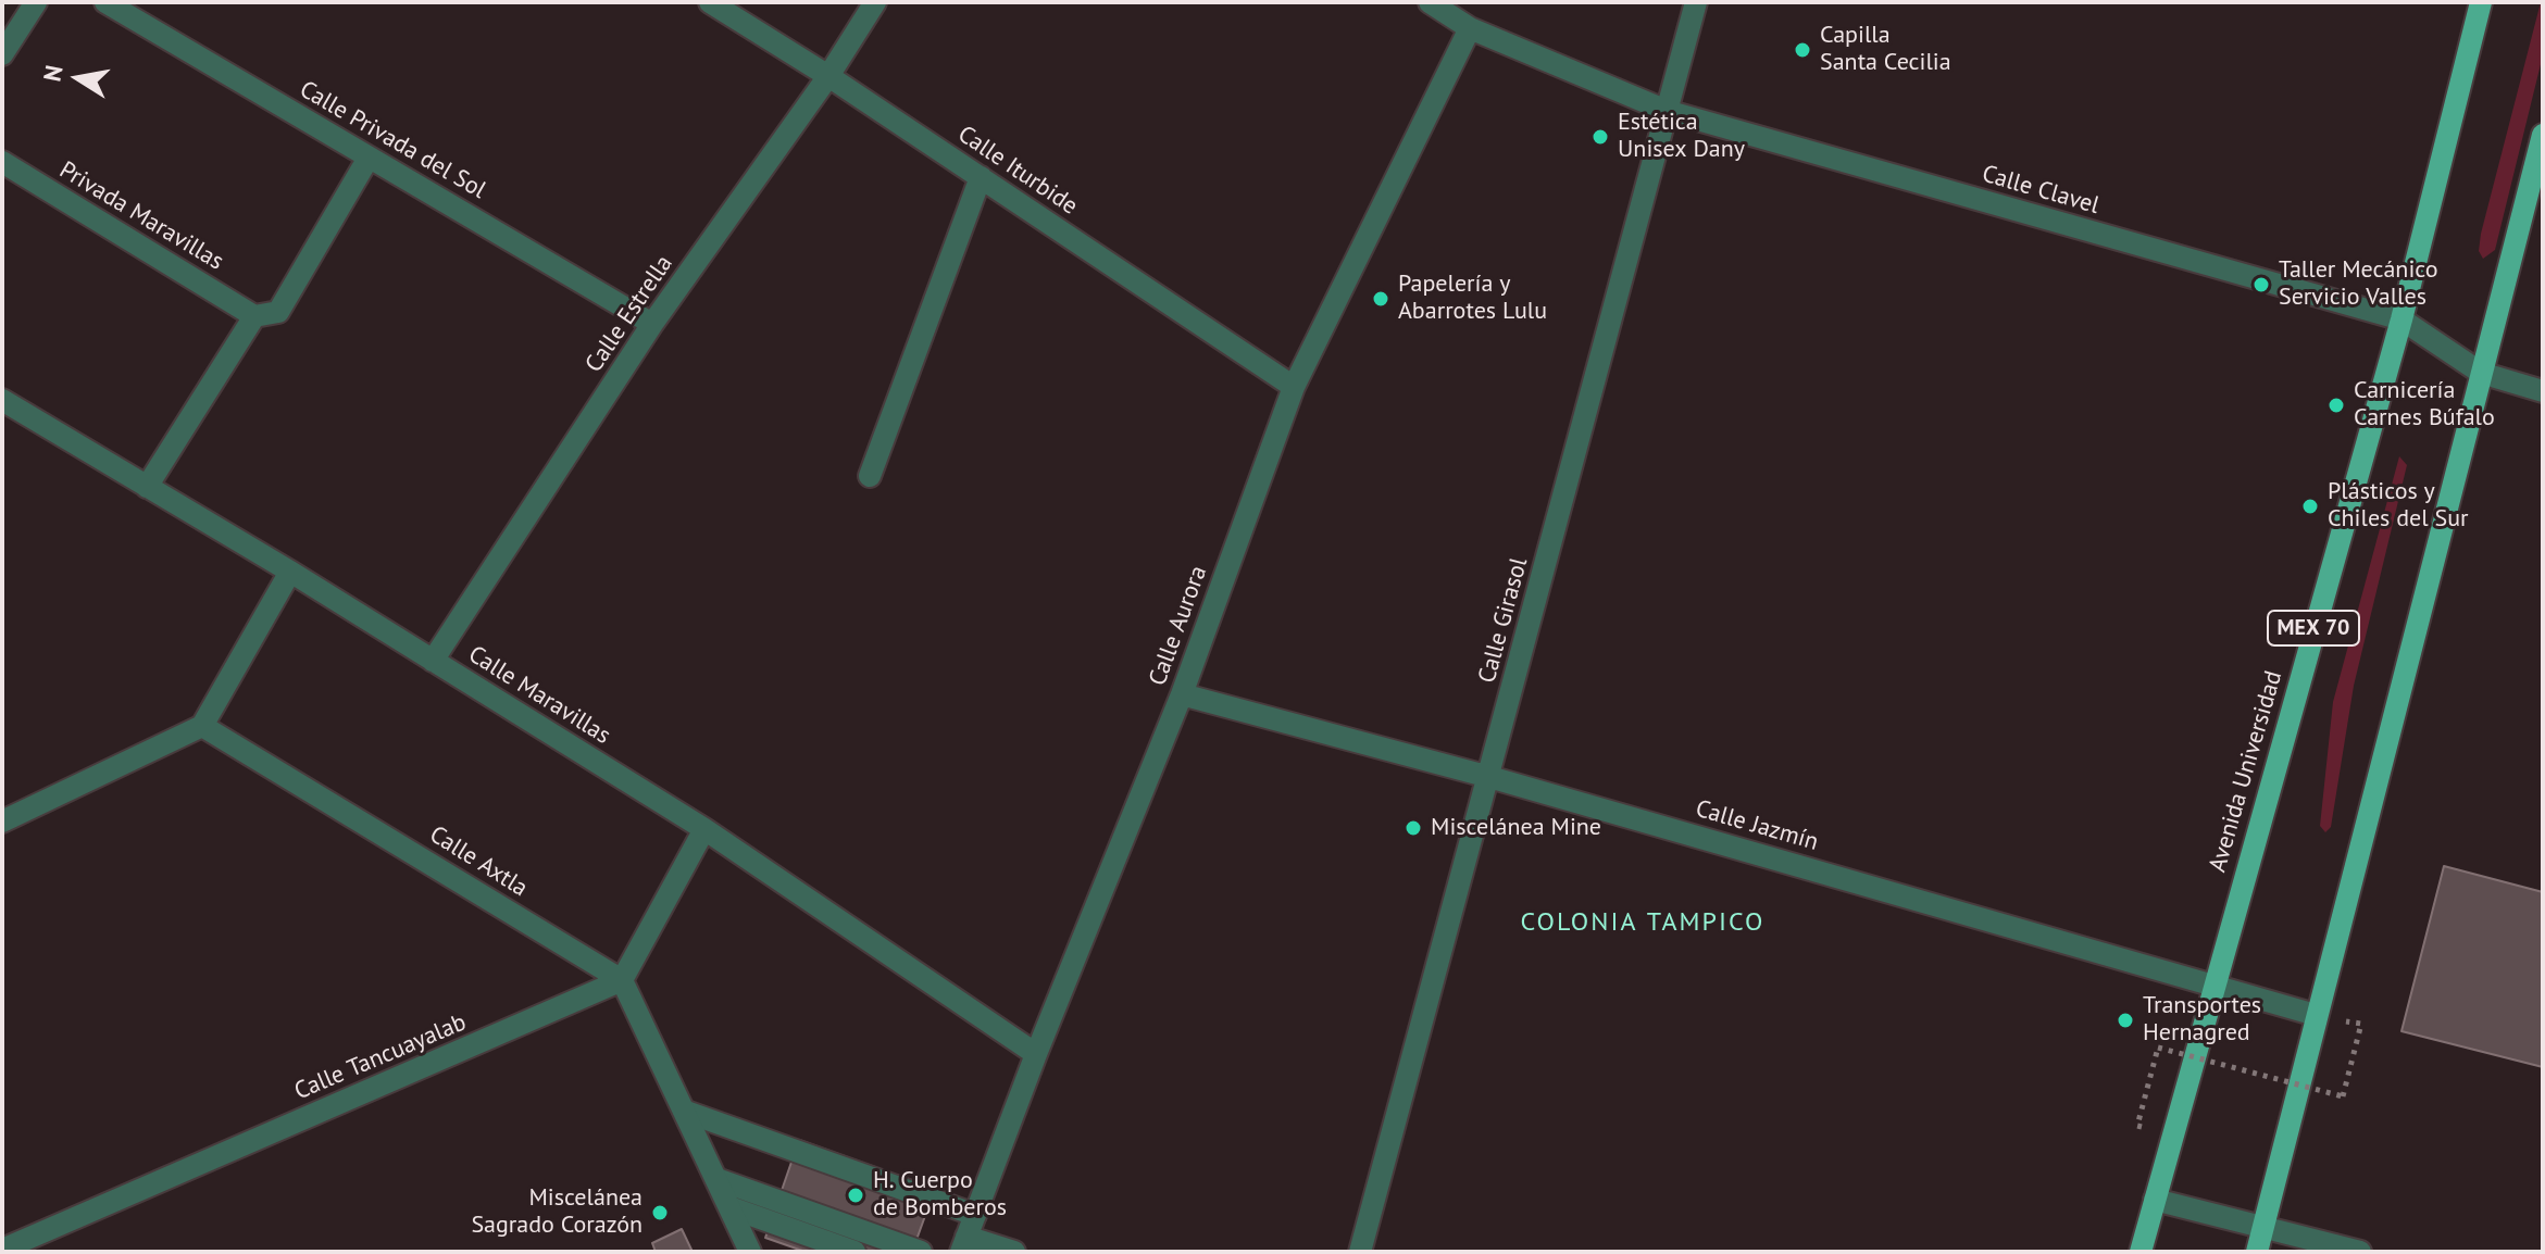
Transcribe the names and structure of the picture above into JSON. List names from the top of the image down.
{
  "streets": {
    "main road": ["MEX 70", "Avenida Universidad"],
    "street": [
      "Calle Privada del Sol",
      "Calle Iturbide",
      "Calle Clavel",
      "Privada Maravillas",
      "Calle Estrella",
      "Calle Girasol",
      "Calle Aurora",
      "Calle Maravillas",
      "Calle Jazmín",
      "Calle Axtla",
      "Calle Tancuayalab"
    ]
  },
  "crossings": [
    ["Calle Privada del Sol", "Calle Estrella"],
    ["Calle Iturbide", "Calle Estrella"],
    ["Calle Iturbide", "Calle Aurora"],
    ["Calle Clavel", "Calle Girasol"],
    ["Calle Clavel", "Calle Aurora"],
    ["Calle Clavel", "Avenida Universidad"],
    ["Calle Estrella", "Calle Maravillas"],
    ["Calle Girasol", "Calle Jazmín"],
    ["Calle Aurora", "Calle Maravillas"],
    ["Calle Aurora", "Calle Jazmín"],
    ["Avenida Universidad", "Calle Jazmín"],
    ["Calle Axtla", "Calle Tancuayalab"]
  ],
  "districts": ["COLONIA TAMPICO"],
  "places": [
    "Capilla Santa Cecilia",
    "Estética Unisex Dany",
    "Taller Mecánico Servicio Valles",
    "Papelería y Abarrotes Lulu",
    "Carnicería Carnes Búfalo",
    "Plásticos y Chiles del Sur",
    "Miscelánea Mine",
    "Transportes Hernagred",
    "H. Cuerpo de Bomberos",
    "Miscelánea Sagrado Corazón"
  ],
  "north": "left"
}
